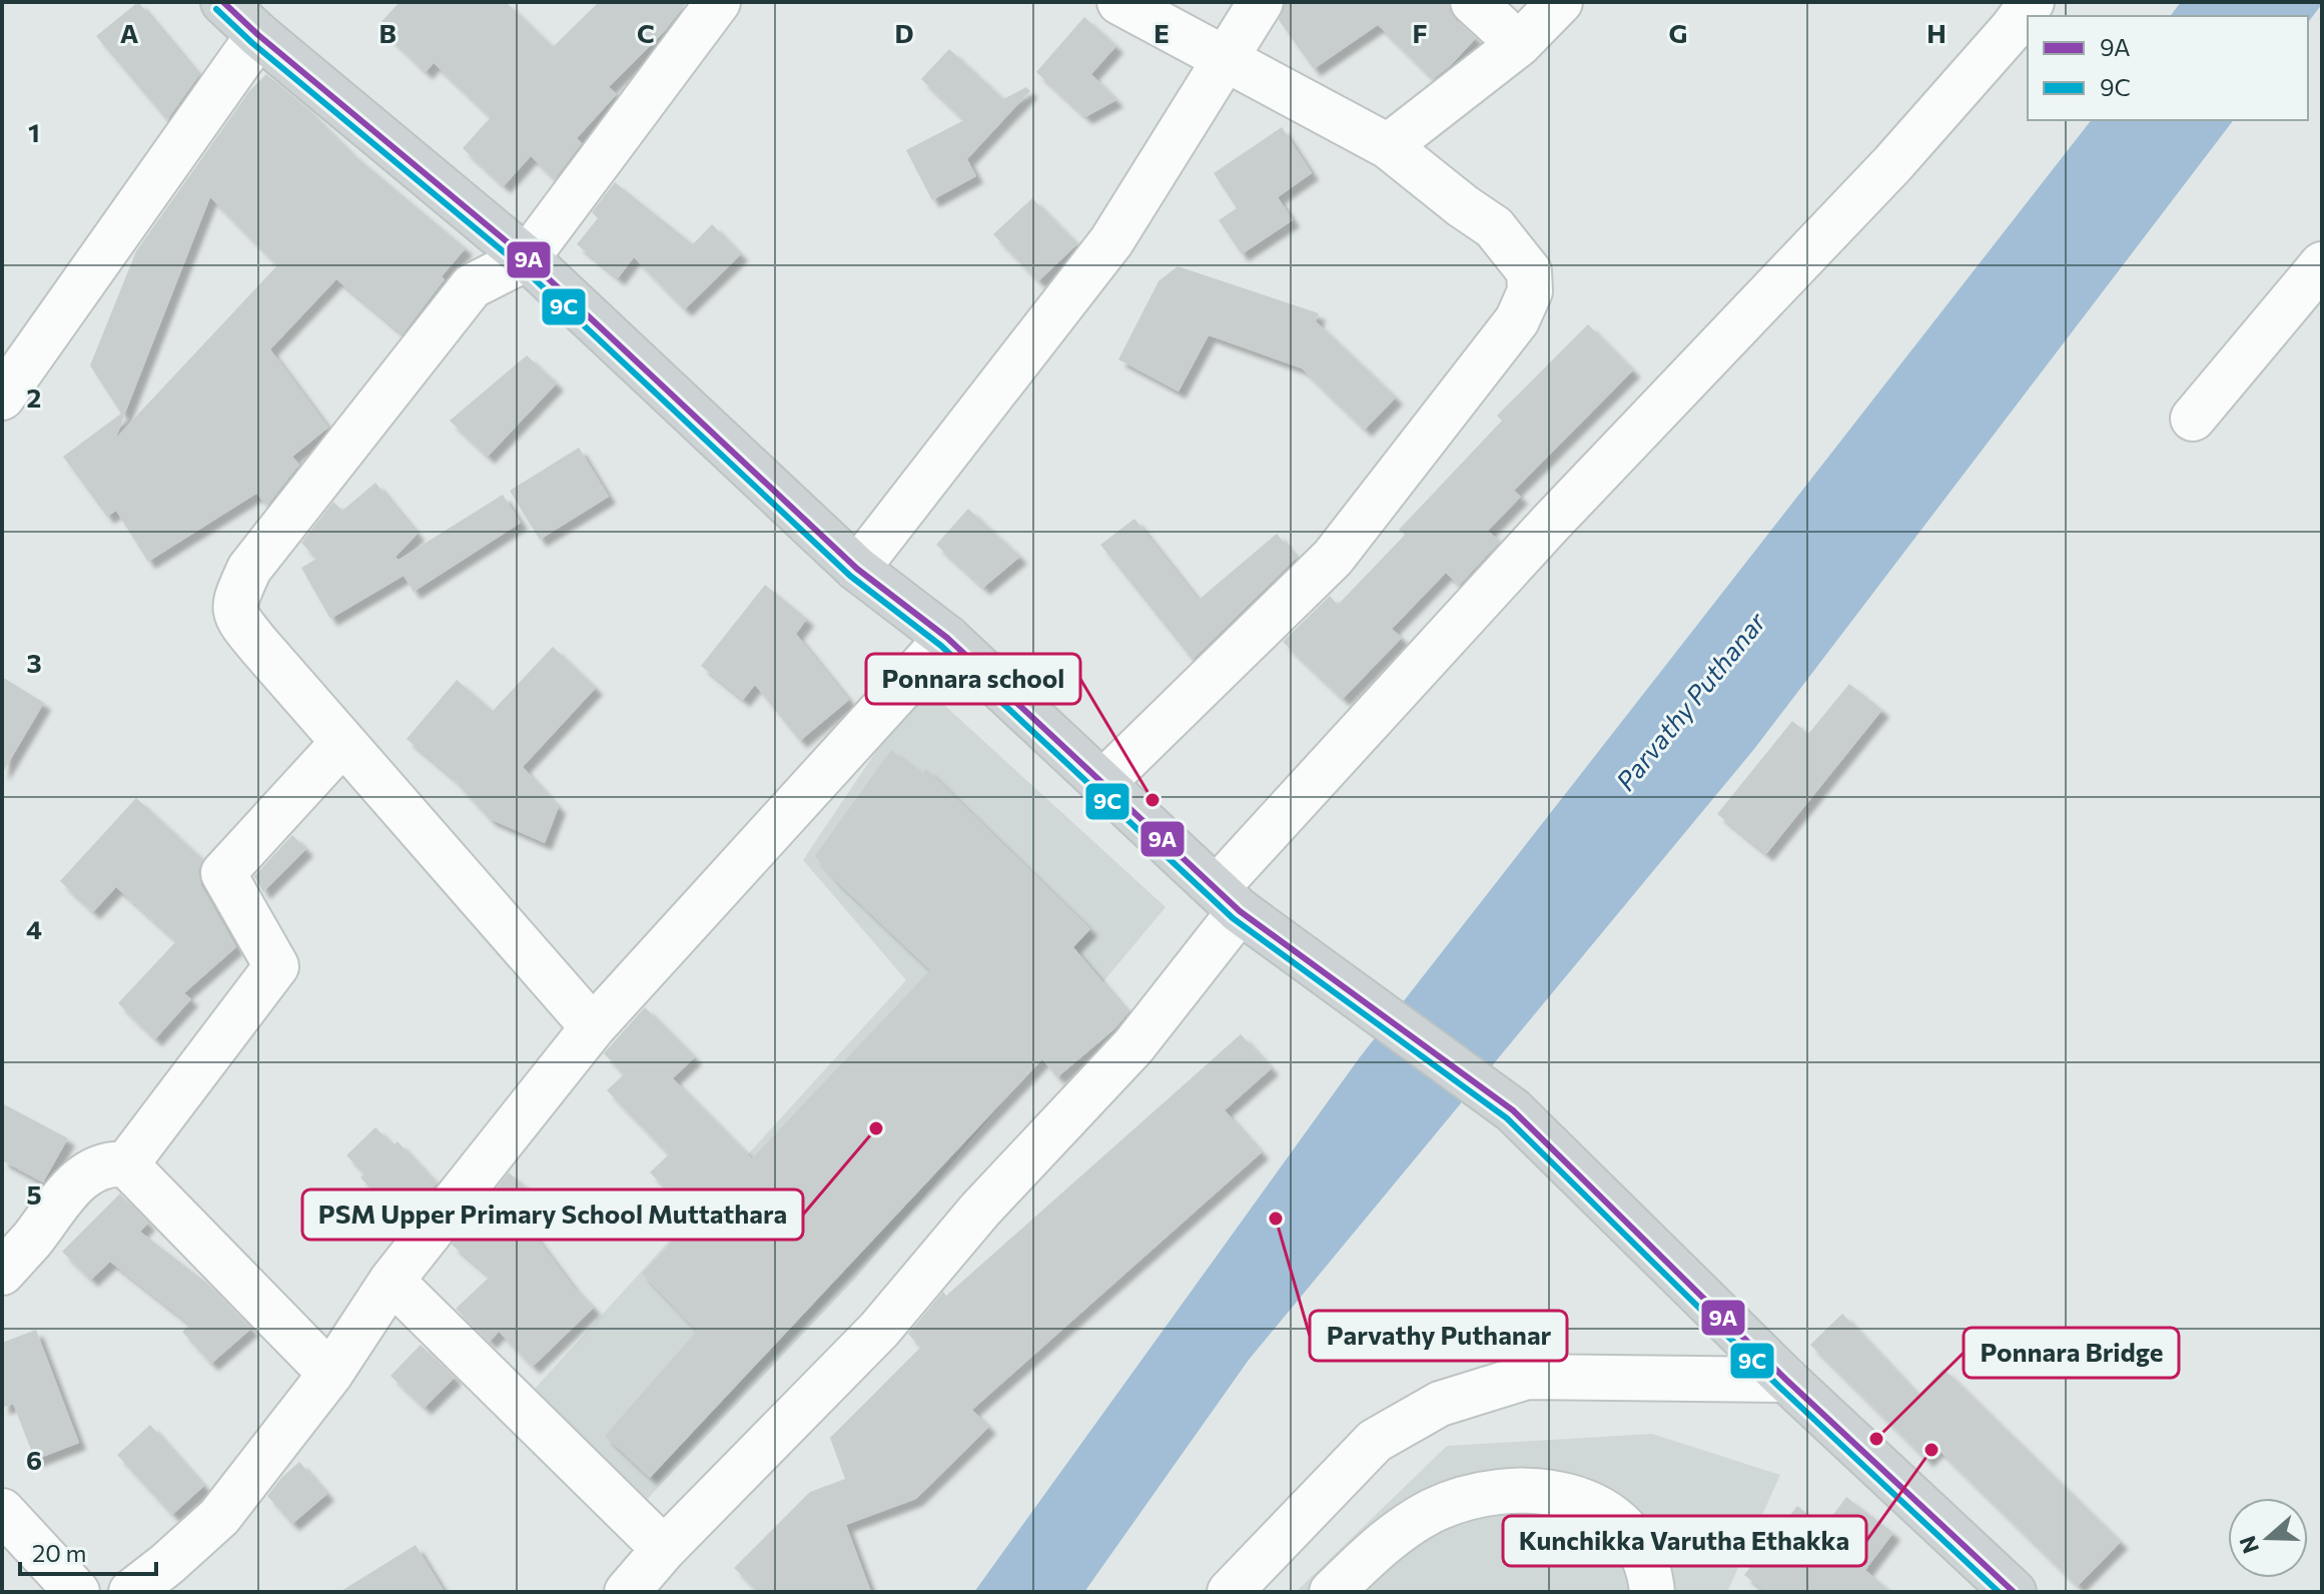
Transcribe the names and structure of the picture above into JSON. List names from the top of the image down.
{
  "water": ["Parvathy Puthanar"],
  "places": [
    "Ponnara school",
    "PSM Upper Primary School Muttathara",
    "Parvathy Puthanar",
    "Ponnara Bridge",
    "Kunchikka Varutha Ethakka"
  ],
  "lines": ["transit line 9A", "transit line 9C"],
  "legend": ["9A", "9C"],
  "scale_bar": "20 m",
  "north": "left",
  "grid": {
    "columns": [
      "A",
      "B",
      "C",
      "D",
      "E",
      "F",
      "G",
      "H"
    ],
    "rows": [
      "1",
      "2",
      "3",
      "4",
      "5",
      "6"
    ]
  }
}
